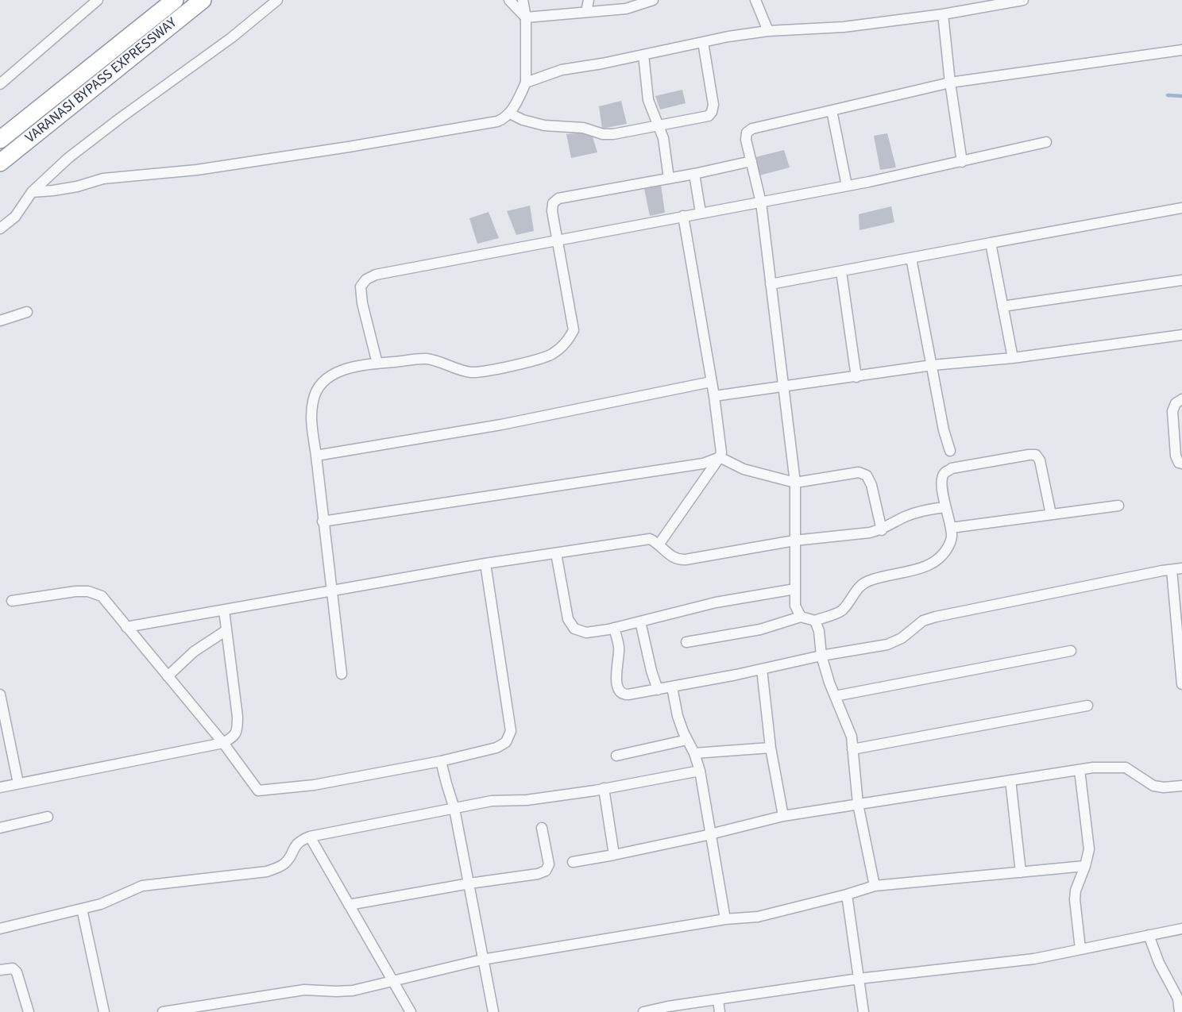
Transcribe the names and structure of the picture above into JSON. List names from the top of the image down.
{
  "streets": {
    "highway": ["VARANASI BYPASS EXPRESSWAY"]
  }
}
